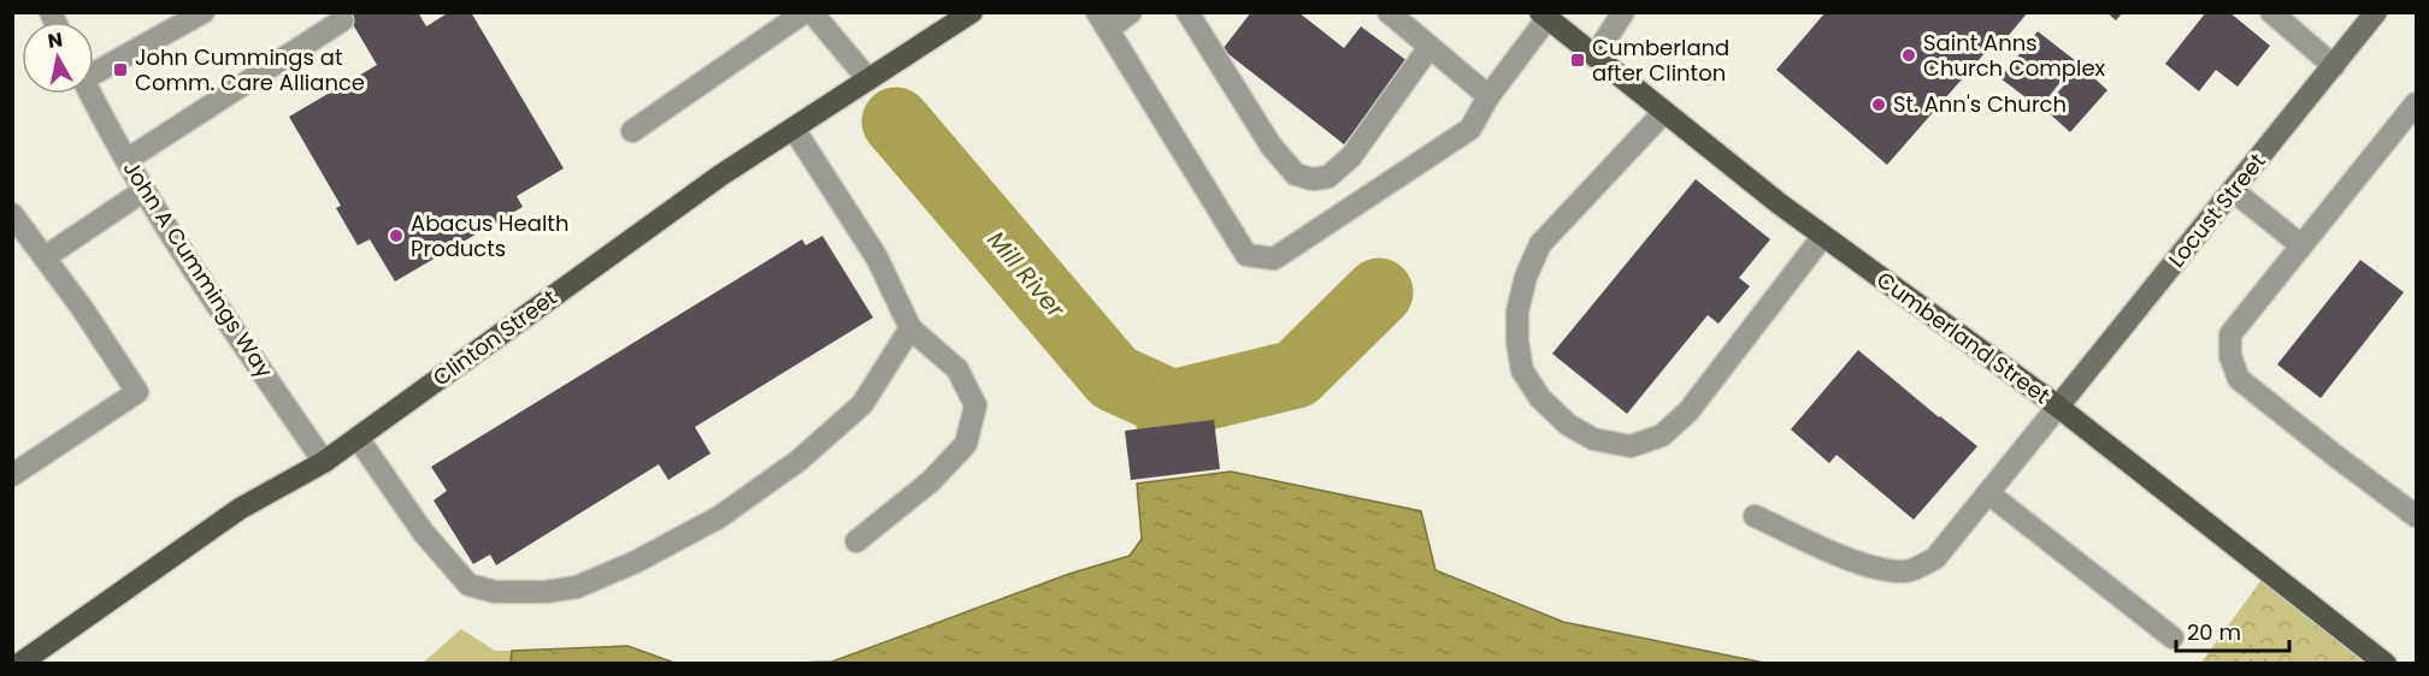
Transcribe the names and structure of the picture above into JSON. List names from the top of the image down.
{
  "streets": {
    "main road": ["Clinton Street", "Cumberland Street"],
    "street": ["Locust Street", "John A Cummings Way"]
  },
  "crossings": [
    ["Locust Street", "Cumberland Street"],
    ["John A Cummings Way", "Clinton Street"]
  ],
  "water": ["Mill River"],
  "places": {
    "other": ["Saint Anns Church Complex", "St. Ann's Church", "Abacus Health Products"],
    "transit": ["Cumberland after Clinton", "John Cummings at Comm. Care Alliance"]
  },
  "scale_bar": "20 m",
  "north": "top"
}
